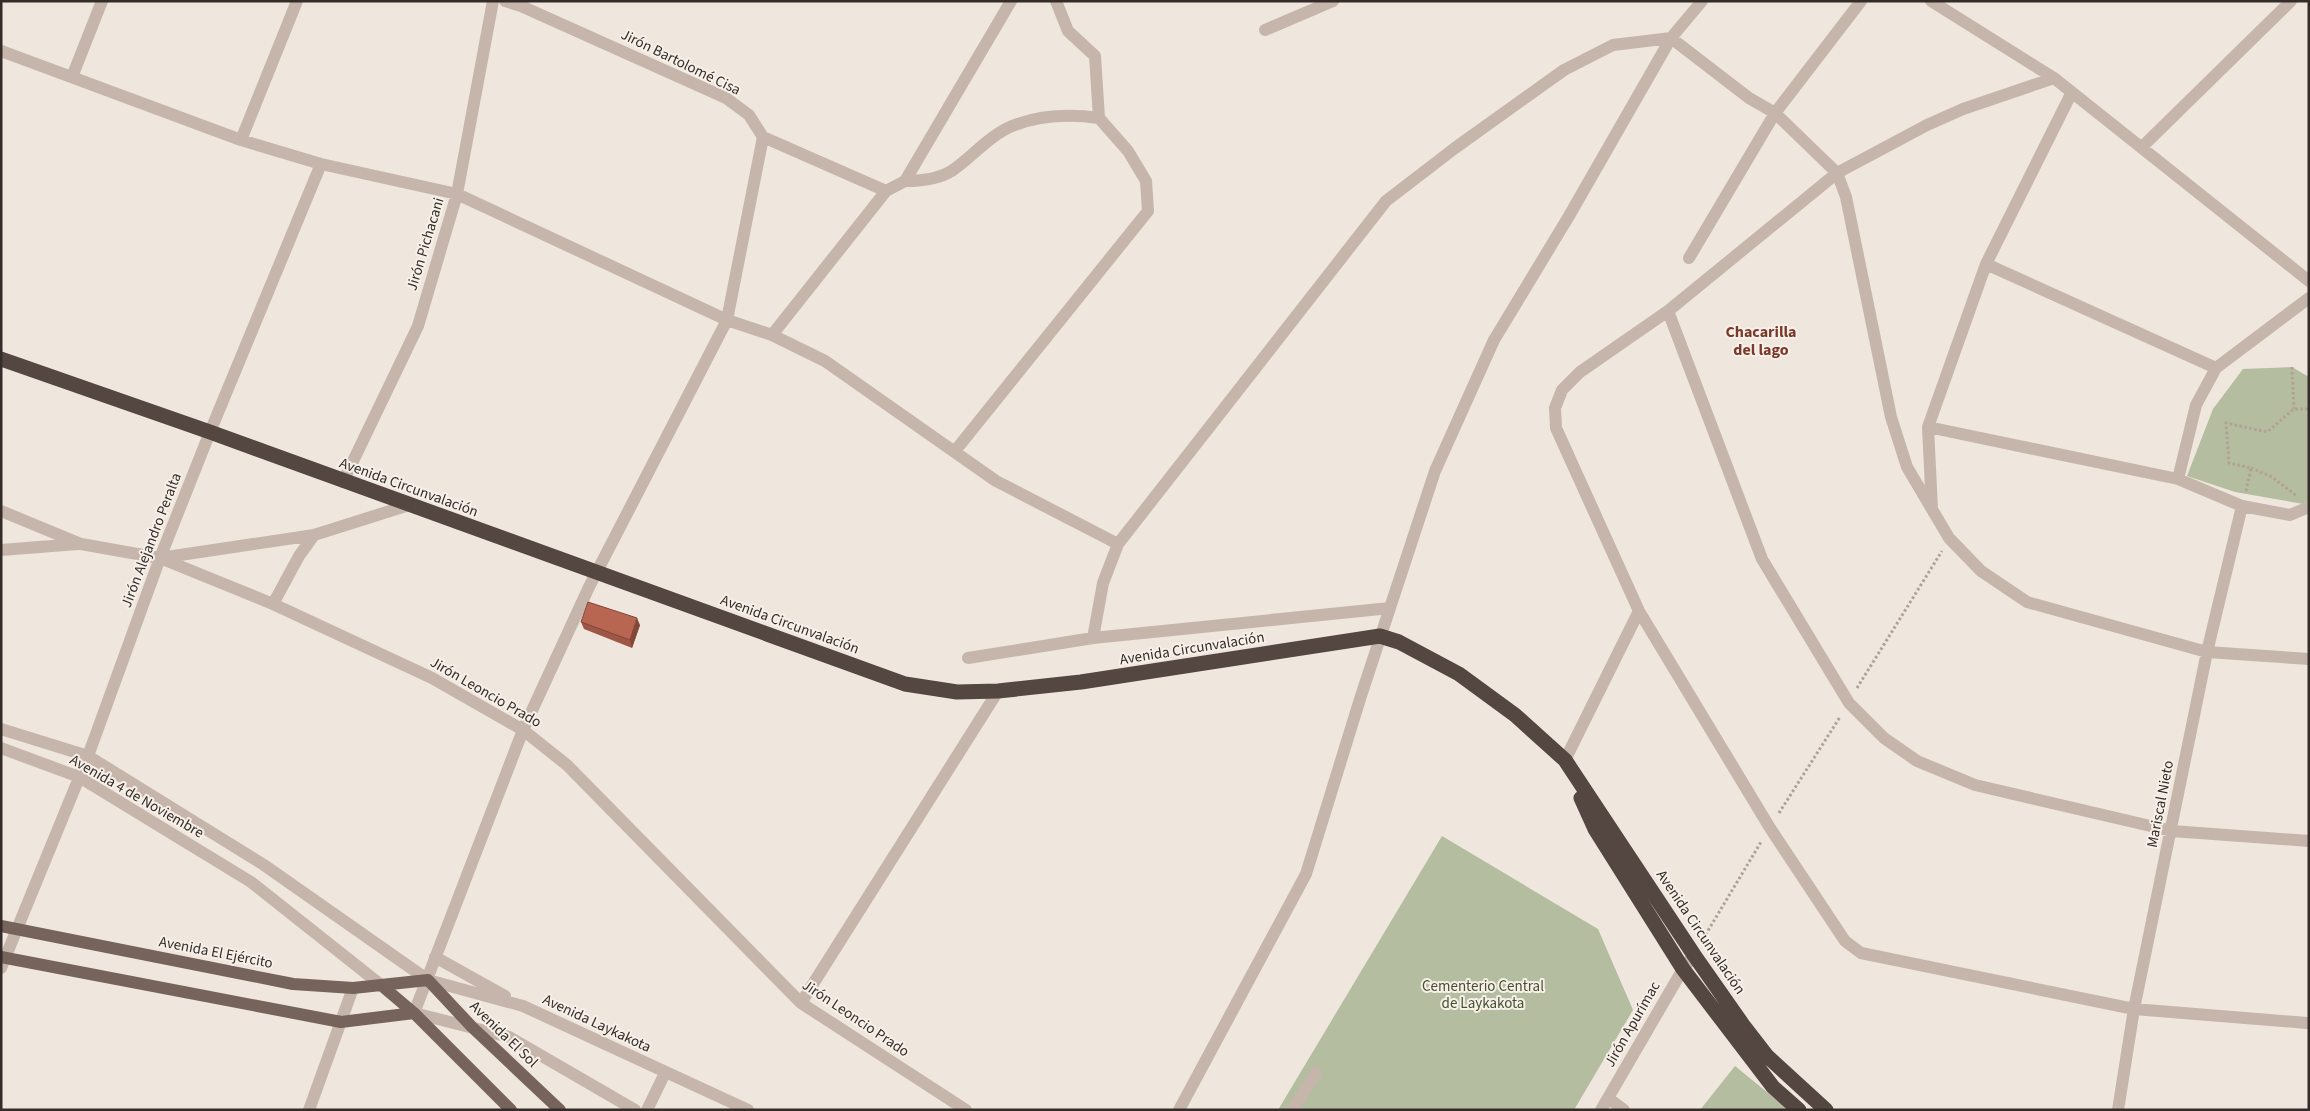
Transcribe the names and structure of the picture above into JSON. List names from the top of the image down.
{
  "streets": {
    "highway": ["Avenida Circunvalación"],
    "main road": ["Avenida El Ejército", "Avenida El Sol"],
    "street": [
      "Jirón Bartolomé Cisa",
      "Jirón Pichacani",
      "Jirón Alejandro Peralta",
      "Jirón Leoncio Prado",
      "Avenida 4 de Noviembre",
      "Mariscal Nieto",
      "Avenida Laykakota",
      "Jirón Apurímac"
    ]
  },
  "crossings": [
    ["Jirón Pichacani", "Avenida Circunvalación"],
    ["Avenida Circunvalación", "Jirón Alejandro Peralta"],
    ["Avenida Circunvalación", "Jirón Apurímac"],
    ["Jirón Alejandro Peralta", "Jirón Leoncio Prado"],
    ["Jirón Alejandro Peralta", "Avenida 4 de Noviembre"],
    ["Jirón Alejandro Peralta", "Avenida El Ejército"],
    ["Avenida 4 de Noviembre", "Avenida El Ejército"],
    ["Avenida El Ejército", "Avenida Laykakota"],
    ["Avenida El Ejército", "Avenida El Sol"],
    ["Avenida Laykakota", "Avenida El Sol"]
  ],
  "districts": ["Chacarilla del lago"],
  "parks": ["Cementerio Central de Laykakota"]
}
